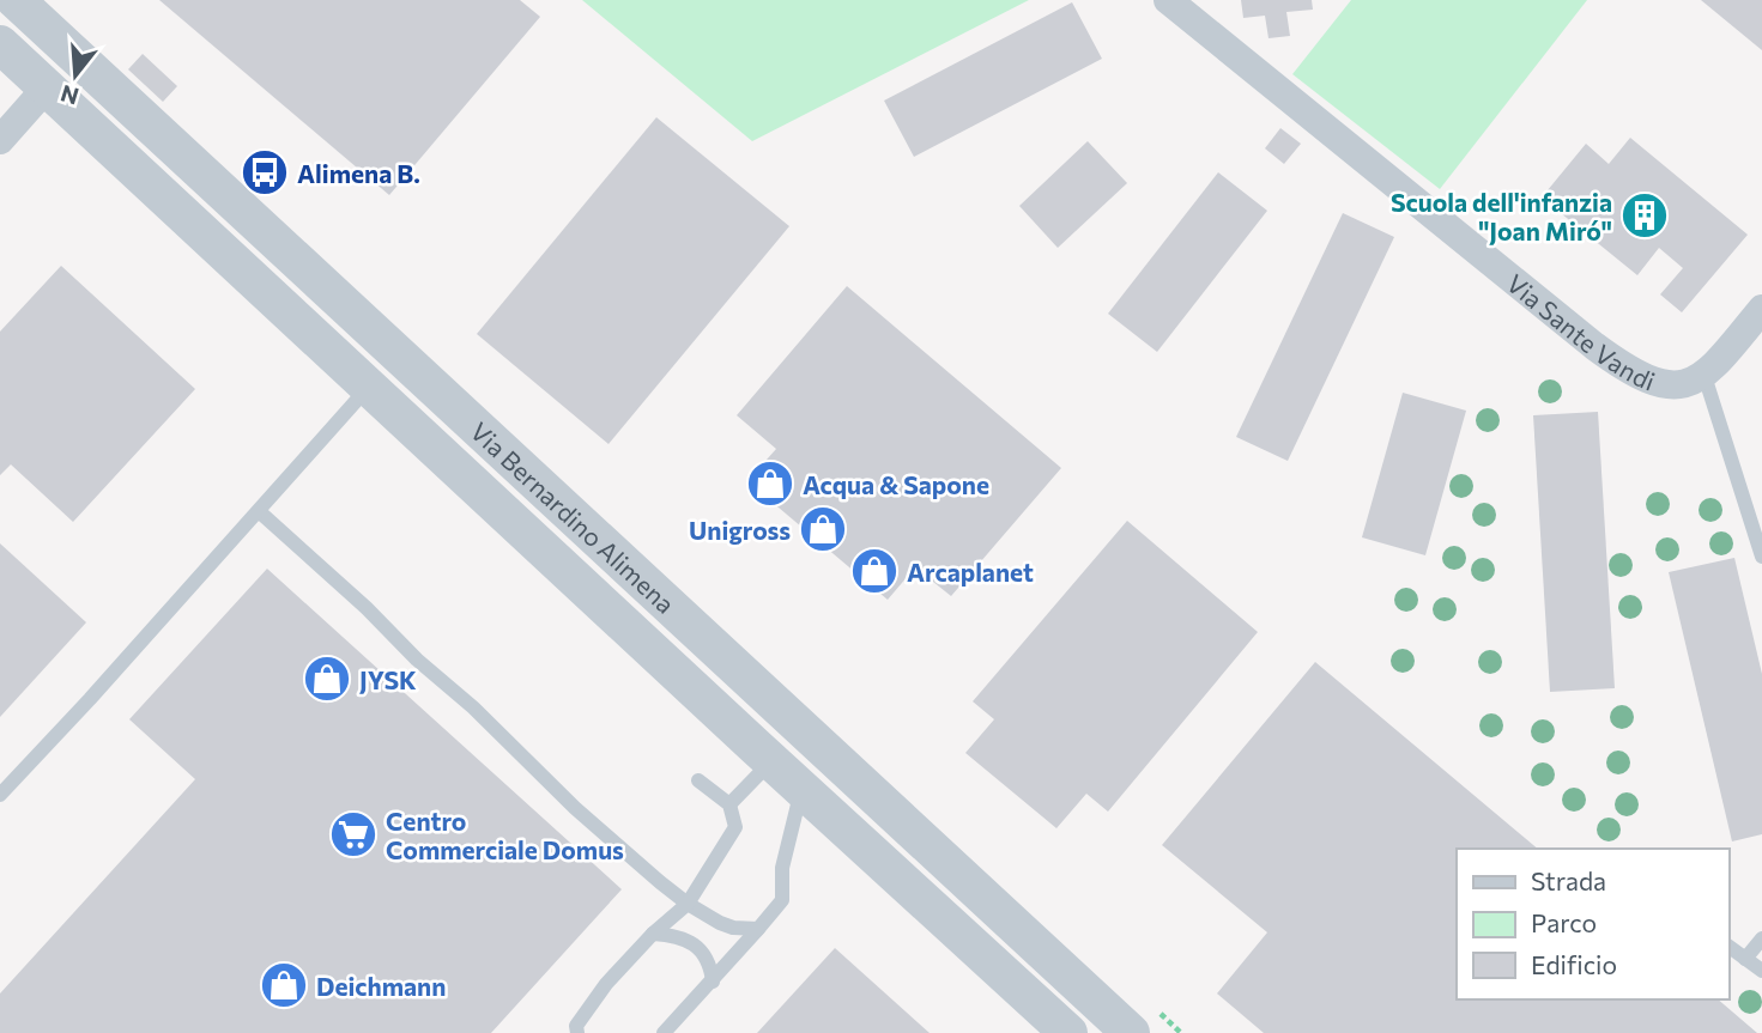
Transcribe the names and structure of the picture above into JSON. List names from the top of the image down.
{
  "streets": {
    "street": ["Via Sante Vandi", "Via Bernardino Alimena"]
  },
  "places": {
    "bus stop": ["Alimena B."],
    "building": ["Scuola dell'infanzia \"Joan Miró\""],
    "shop": [
      "Acqua & Sapone",
      "Unigross",
      "Arcaplanet",
      "JYSK",
      "Deichmann"
    ],
    "supermarket": ["Centro Commerciale Domus"]
  },
  "legend": ["Strada", "Parco", "Edificio"],
  "north": "bottom"
}
